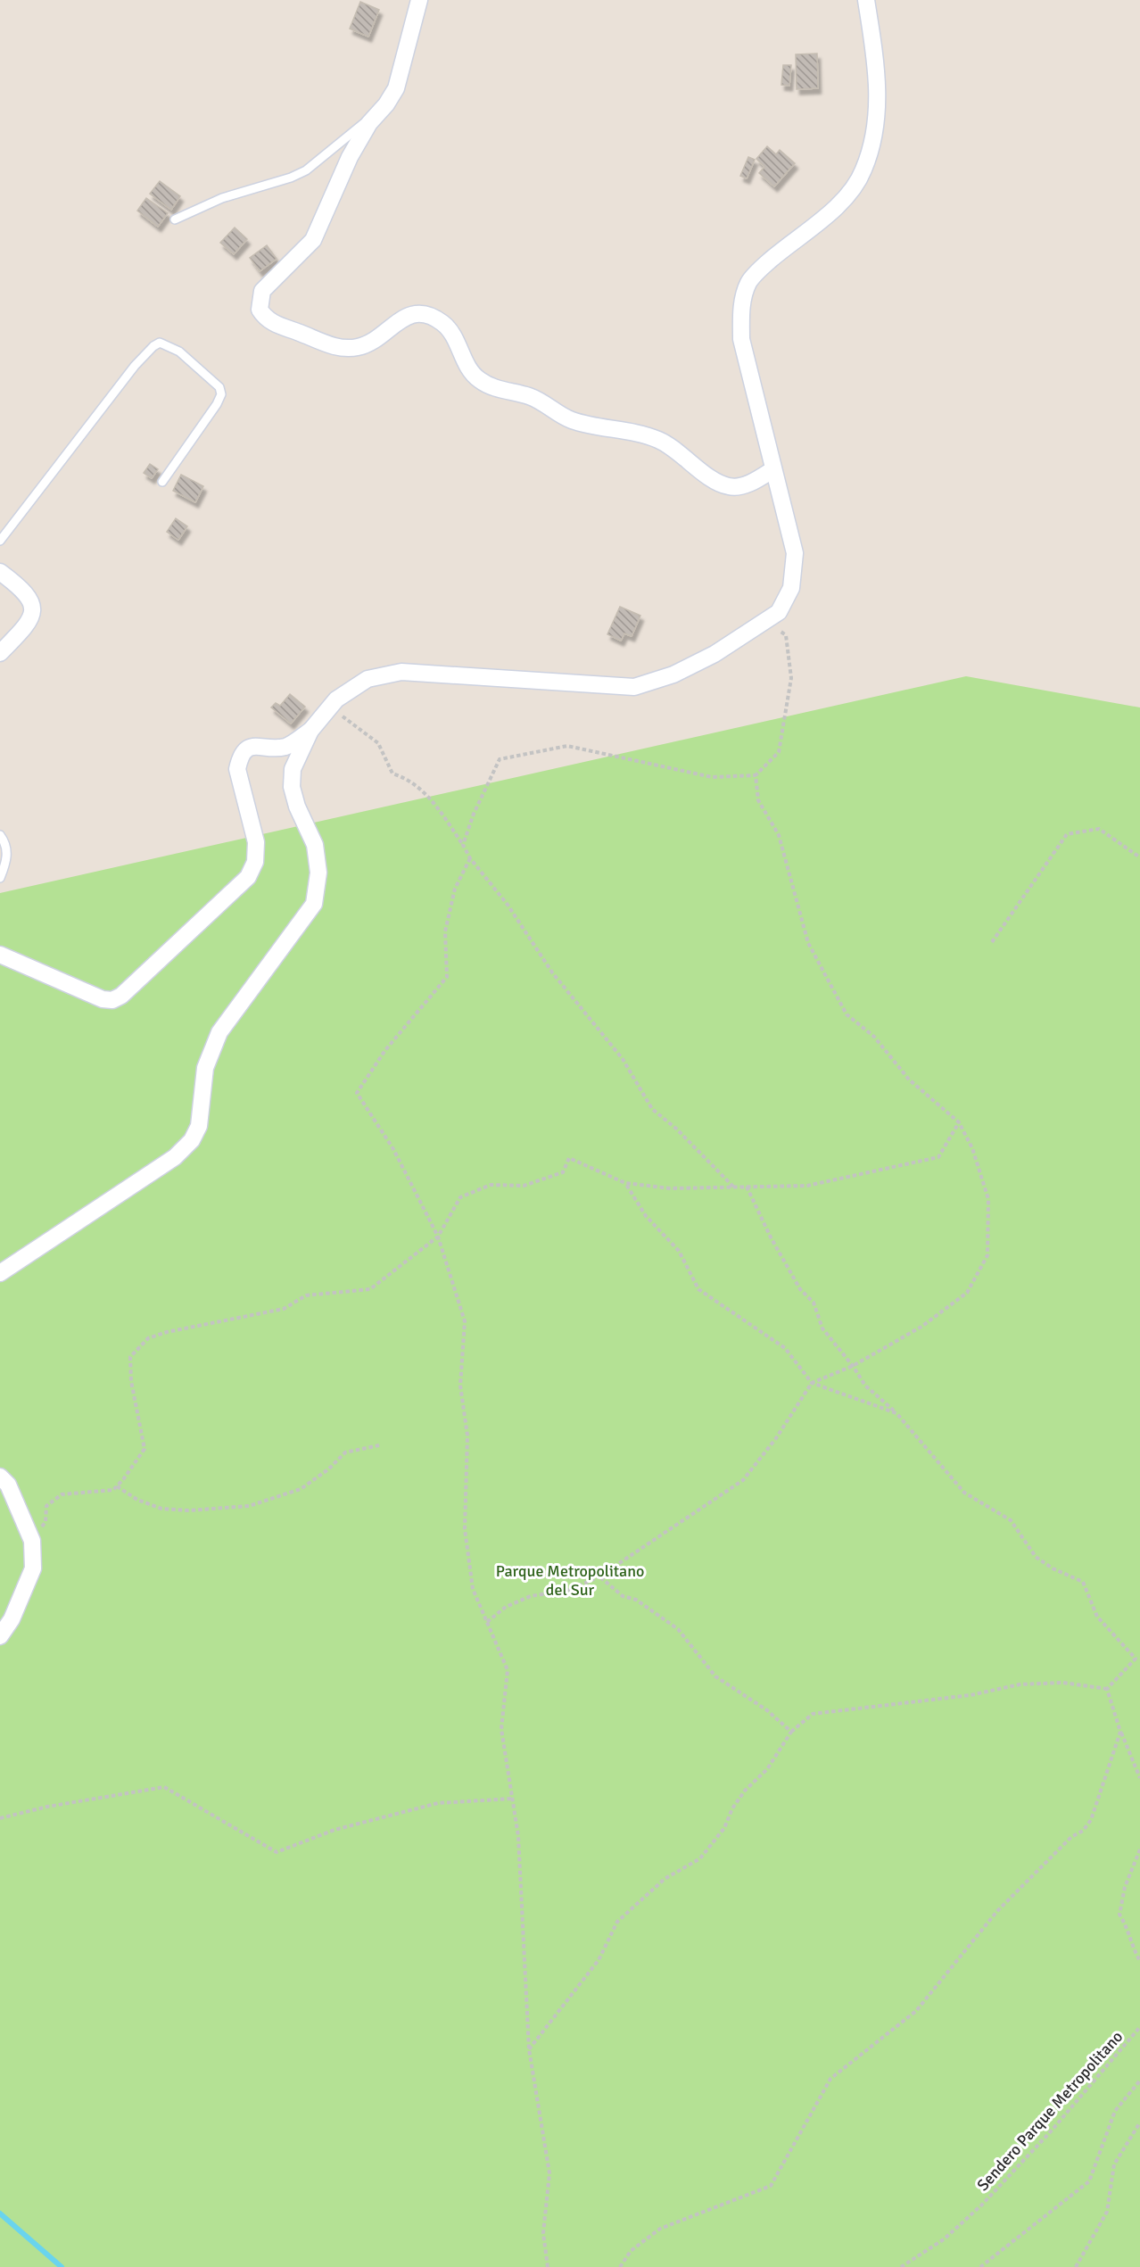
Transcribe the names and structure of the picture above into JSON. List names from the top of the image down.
{
  "streets": {
    "path": ["Sendero Parque Metropolitano"]
  },
  "parks": ["Parque Metropolitano del Sur"]
}
